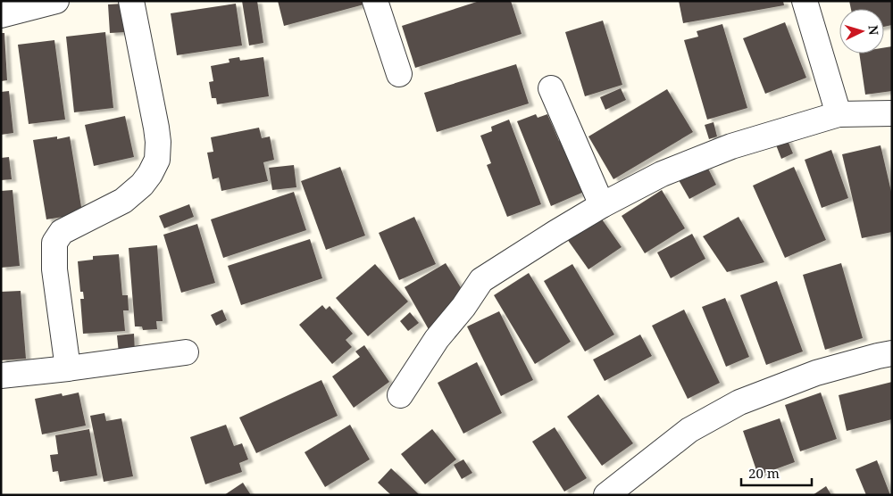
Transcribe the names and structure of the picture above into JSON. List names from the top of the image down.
{
  "scale_bar": "20 m",
  "north": "right"
}
